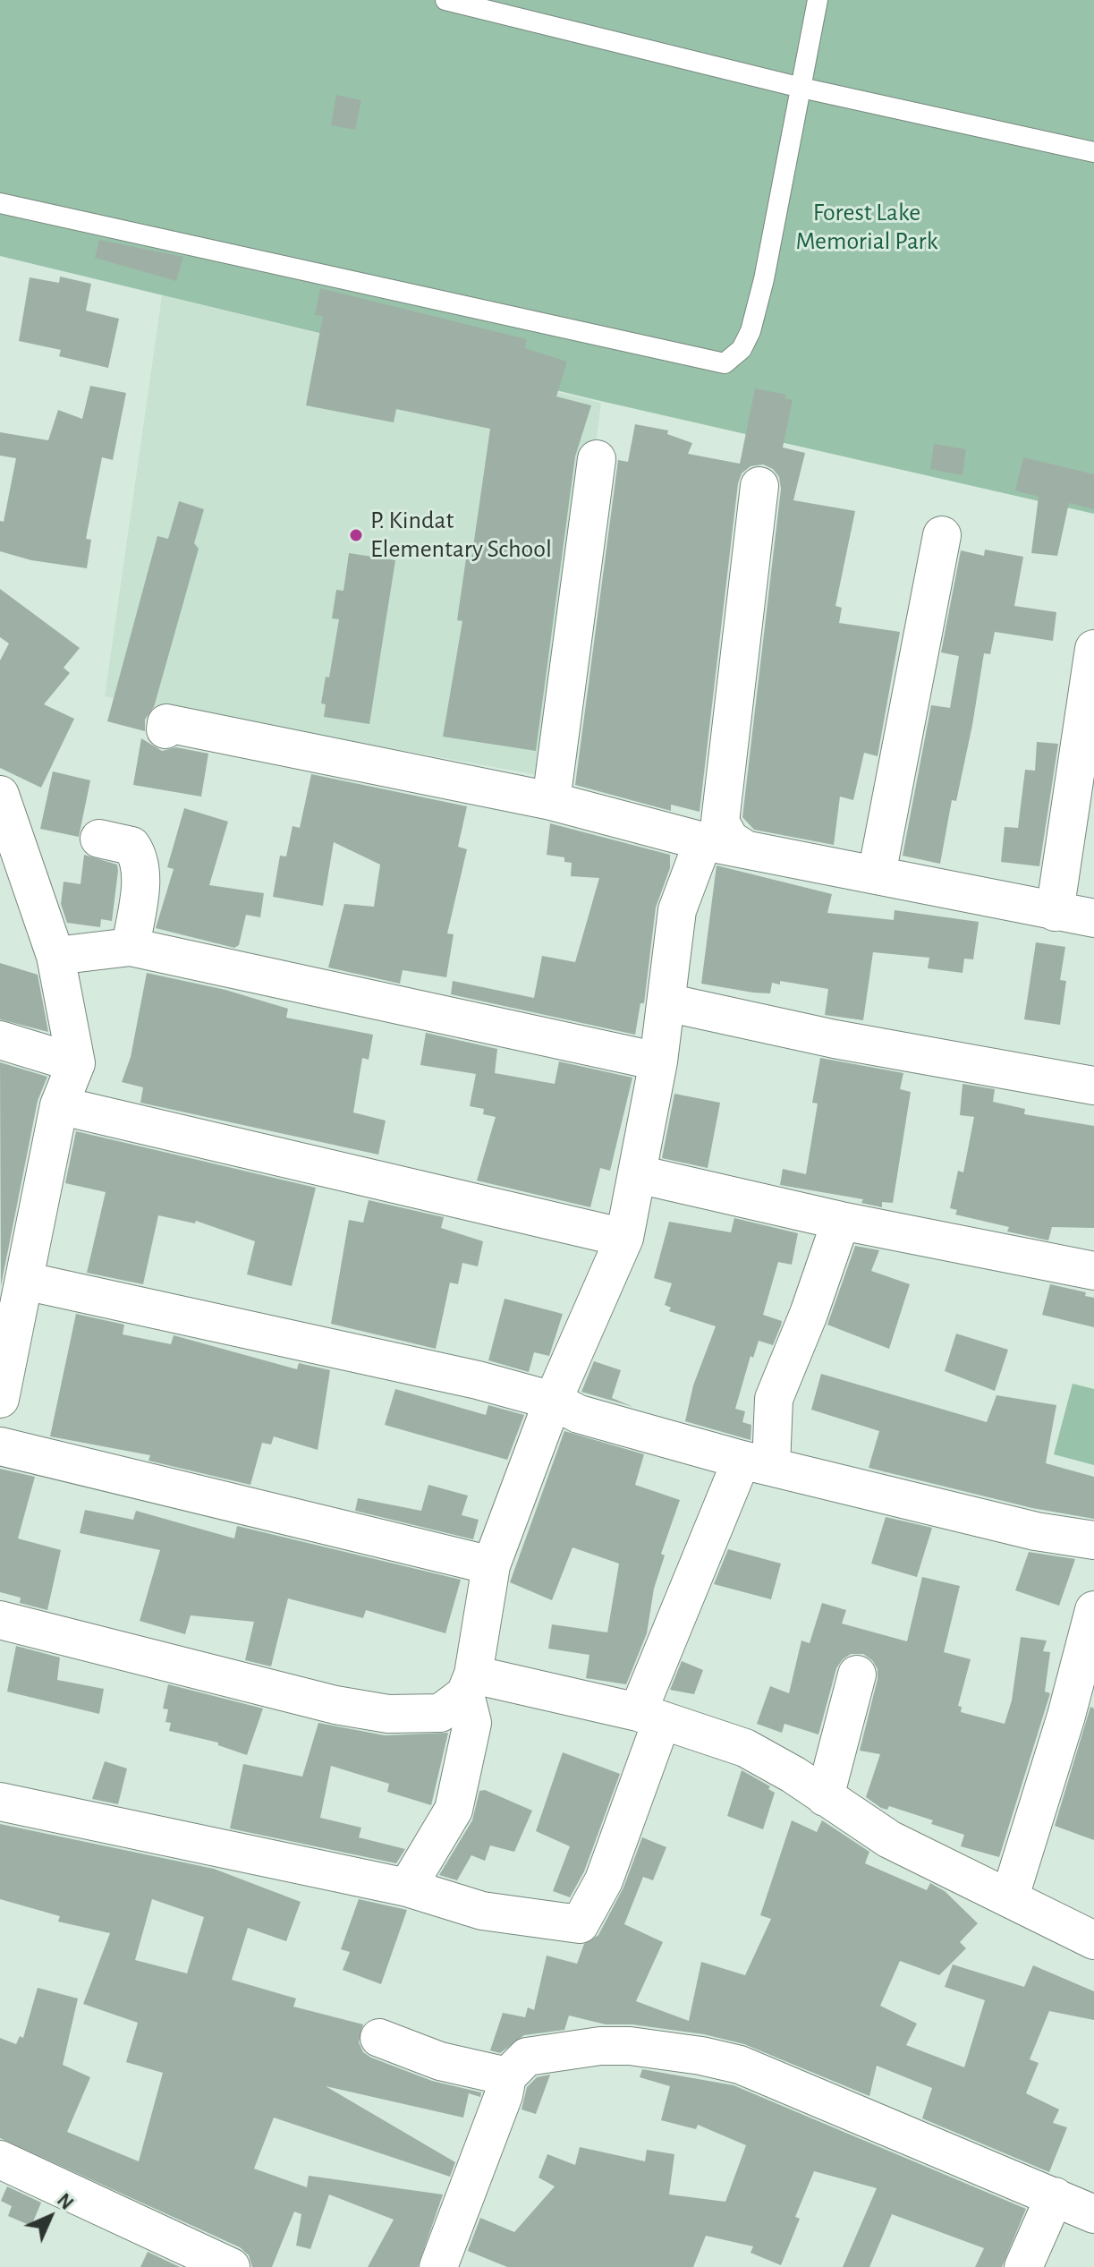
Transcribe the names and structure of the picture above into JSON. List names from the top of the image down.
{
  "parks": ["Forest Lake Memorial Park"],
  "places": ["P. Kindat Elementary School"],
  "north": "top right"
}
